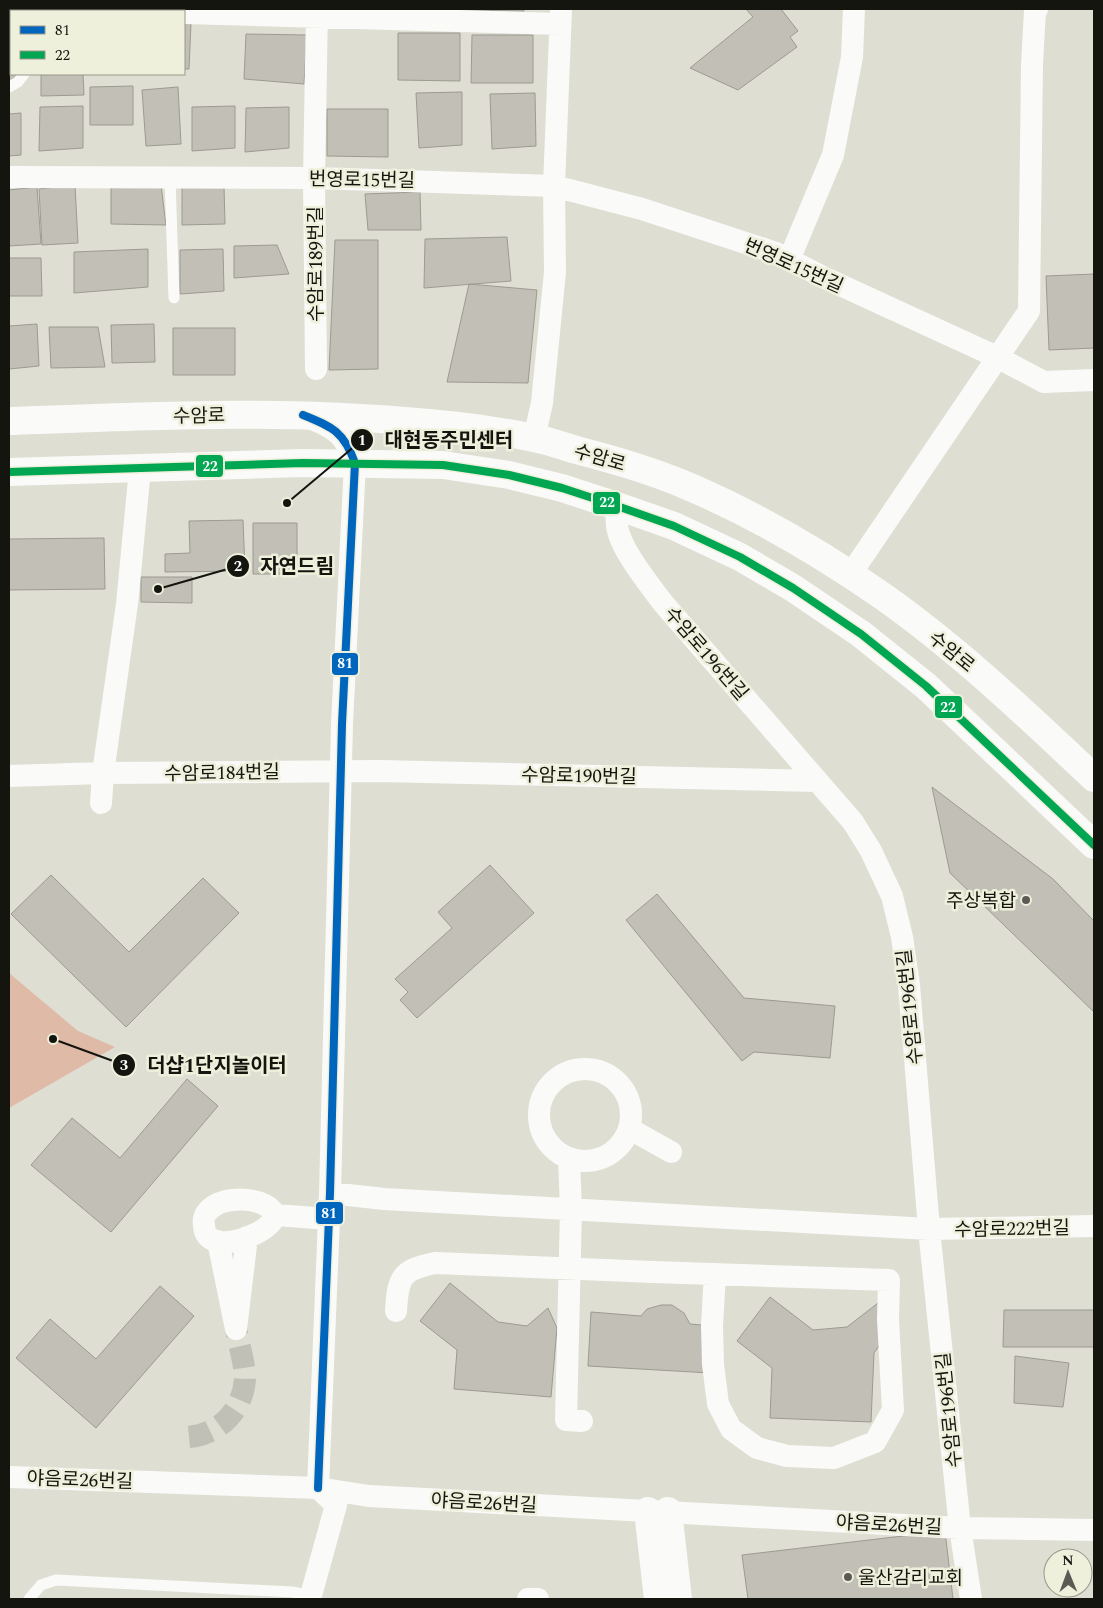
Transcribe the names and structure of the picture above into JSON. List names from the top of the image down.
{
  "streets": {
    "main road": ["수암로"],
    "street": [
      "번영로15번길",
      "수암로189번길",
      "수암로196번길",
      "수암로184번길",
      "수암로190번길",
      "수암로222번길",
      "야음로26번길"
    ]
  },
  "crossings": [
    ["번영로15번길", "수암로189번길"],
    ["수암로196번길", "수암로190번길"],
    ["수암로196번길", "수암로222번길"],
    ["수암로196번길", "야음로26번길"],
    ["수암로184번길", "수암로190번길"]
  ],
  "places": [
    "대현동주민센터",
    "자연드림",
    "주상복합",
    "더샵1단지놀이터",
    "울산감리교회"
  ],
  "lines": ["transit line 81", "transit line 22"],
  "legend": ["81", "22"],
  "north": "top"
}
